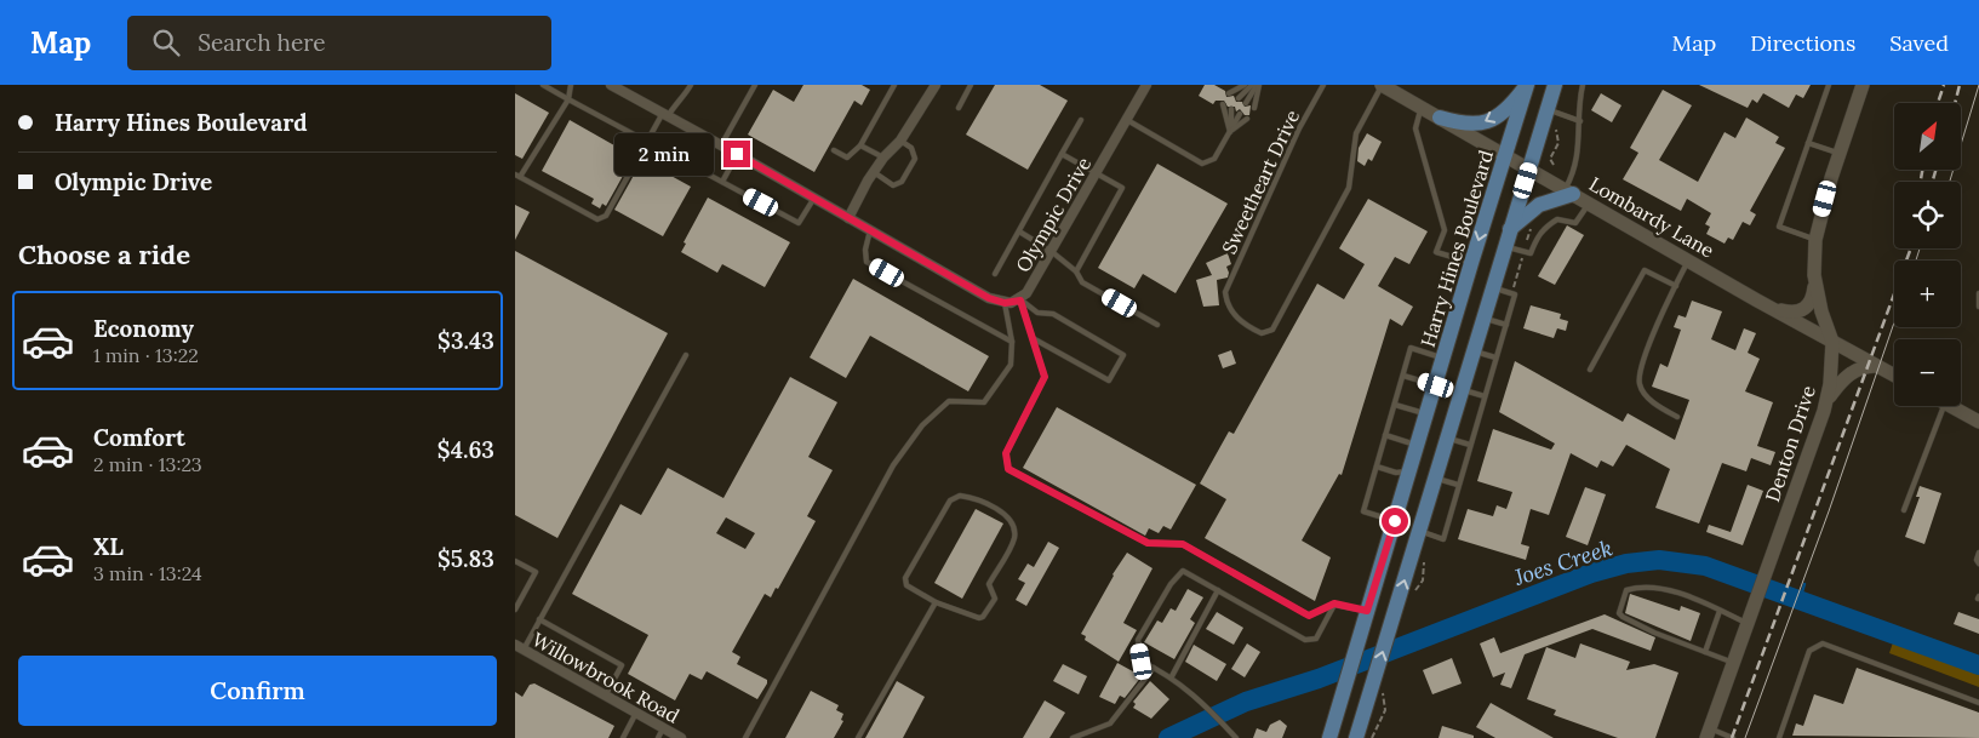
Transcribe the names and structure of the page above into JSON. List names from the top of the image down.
{
  "streets": {
    "main road": ["Lombardy Lane", "Harry Hines Boulevard", "Denton Drive"],
    "street": ["Olympic Drive", "Willowbrook Road"],
    "lane": ["Sweetheart Drive"]
  },
  "crossings": [
    ["Sweetheart Drive", "Lombardy Lane"],
    ["Lombardy Lane", "Harry Hines Boulevard"],
    ["Lombardy Lane", "Denton Drive"]
  ],
  "water": ["Joes Creek"],
  "north": "top right",
  "page": {
    "header": "Map",
    "search": "Search here",
    "nav": ["Map", "Directions", "Saved"],
    "banner": ["Harry Hines Boulevard", "Olympic Drive"],
    "map_buttons": ["+", "−"],
    "bubble": "2 min",
    "heading": "Choose a ride",
    "list": [
      {
        "name": "Economy",
        "note": "1 min · 13:22",
        "value": "$3.43"
      },
      {
        "name": "Comfort",
        "note": "2 min · 13:23",
        "value": "$4.63"
      },
      {
        "name": "XL",
        "note": "3 min · 13:24",
        "value": "$5.83"
      }
    ],
    "buttons": "Confirm"
  }
}
